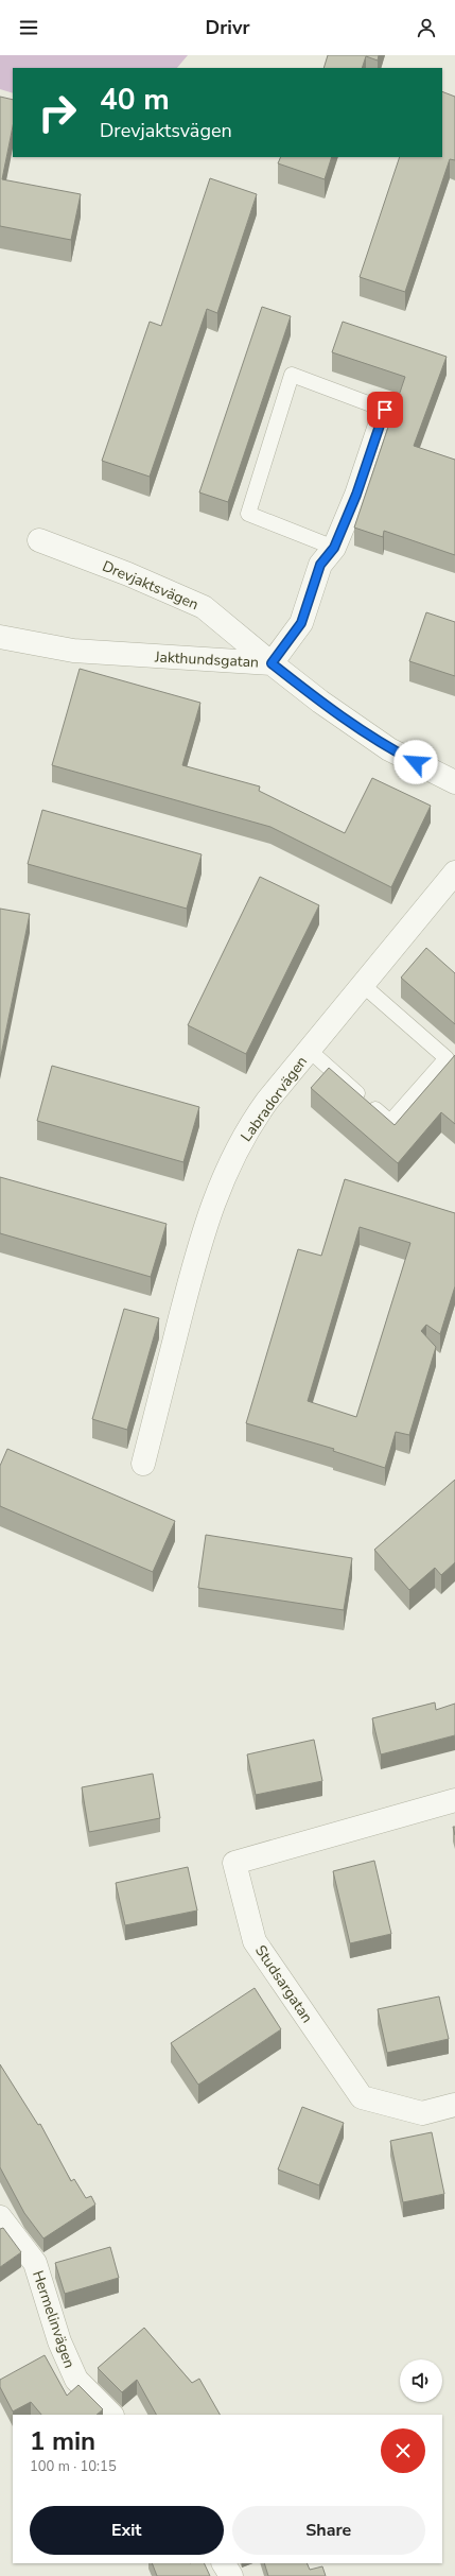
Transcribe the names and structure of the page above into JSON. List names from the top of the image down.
{
  "streets": {
    "street": [
      "Drevjaktsvägen",
      "Jakthundsgatan",
      "Labradorvägen",
      "Studsargatan",
      "Hermelinvägen"
    ]
  },
  "crossings": [
    ["Drevjaktsvägen", "Jakthundsgatan"]
  ],
  "page": {
    "header": "Drivr",
    "turn": ["40 m", "Drevjaktsvägen"],
    "heading": ["1 min", "100 m · 10:15"],
    "buttons": ["Exit", "Share"]
  }
}
